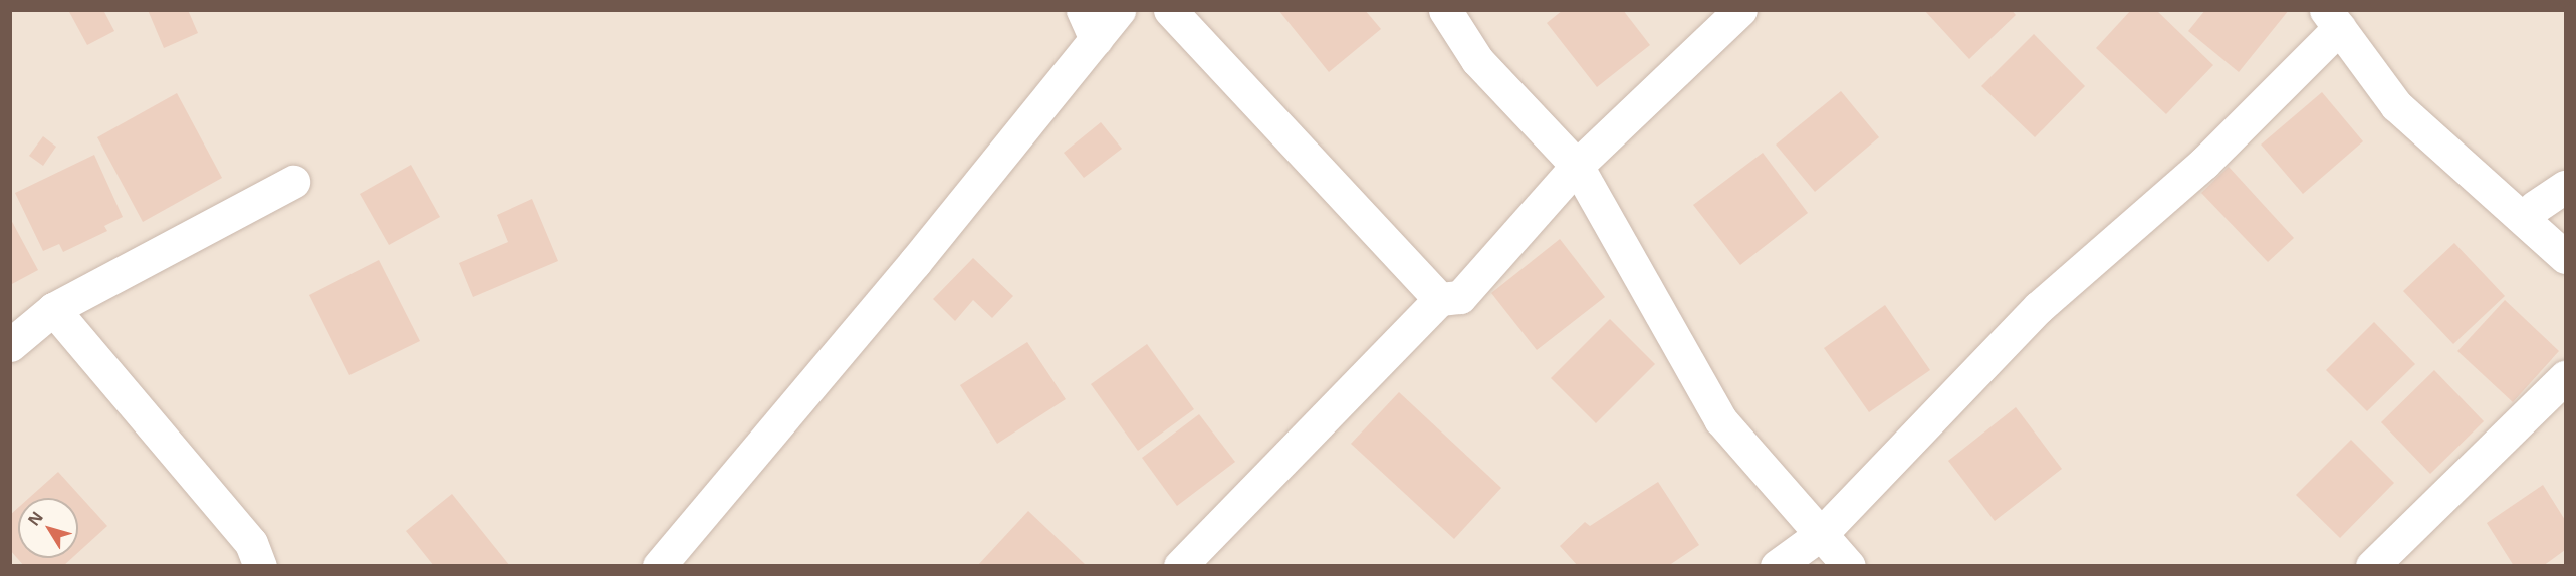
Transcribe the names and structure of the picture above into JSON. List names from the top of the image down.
{
  "north": "top left"
}
